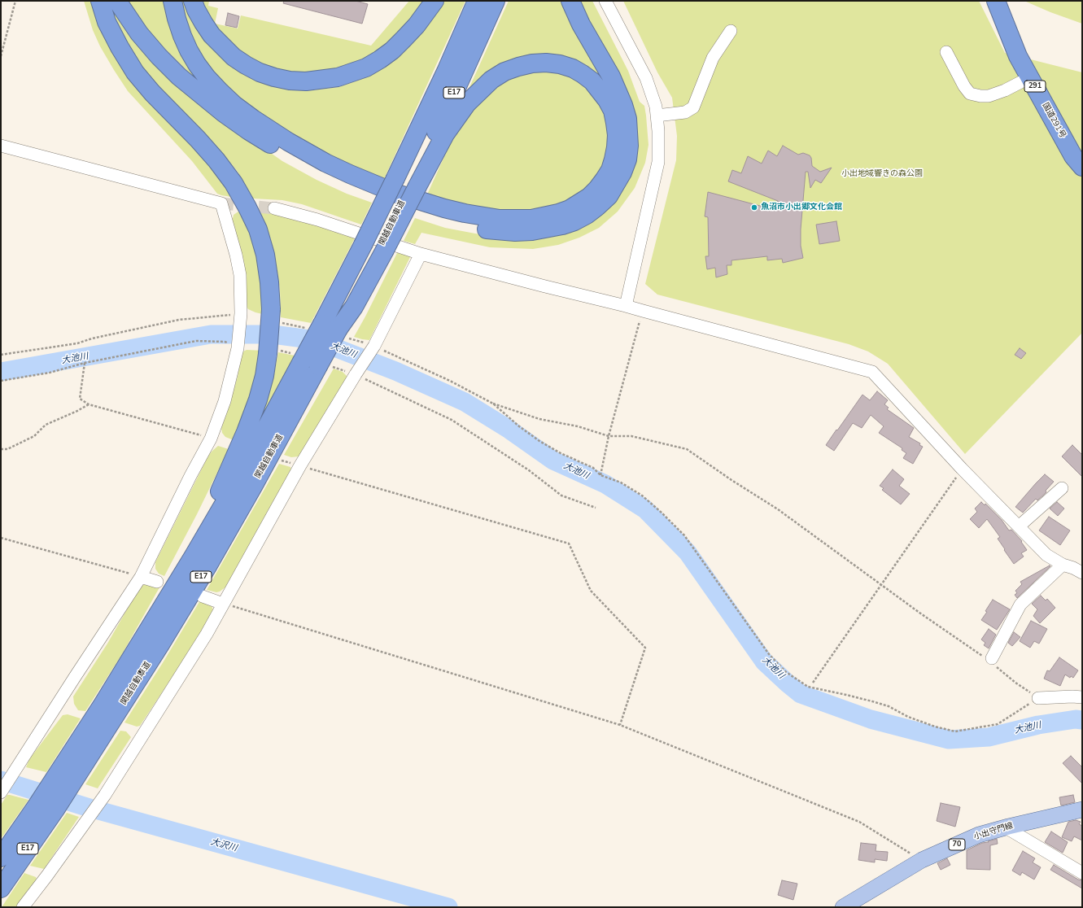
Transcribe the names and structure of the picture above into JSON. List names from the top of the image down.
{
  "streets": {
    "highway": [
      "291",
      "E17",
      "国道291号",
      "関越自動車道"
    ],
    "main road": ["小出守門線", "70"]
  },
  "water": ["大池川", "大沢川"],
  "parks": ["小出地域響きの森公園"],
  "places": ["魚沼市小出郷文化会館"]
}
